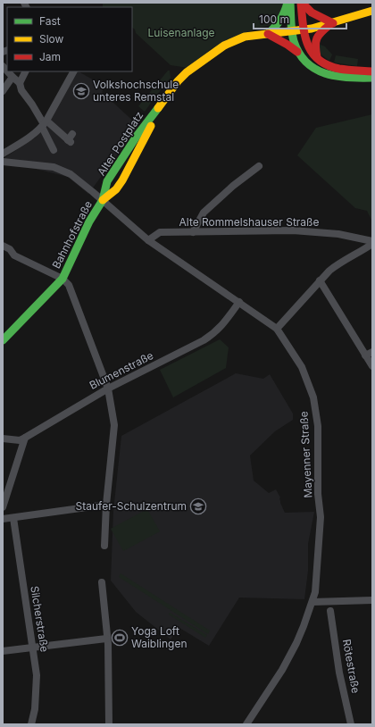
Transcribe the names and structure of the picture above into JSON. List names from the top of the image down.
{
  "streets": {
    "street": [
      "Alter Postplatz",
      "Alte Rommelshauser Straße",
      "Bahnhofstraße",
      "Blumenstraße",
      "Mayenner Straße",
      "Silcherstraße",
      "Rötestraße"
    ]
  },
  "crossings": [
    ["Alter Postplatz", "Bahnhofstraße"],
    ["Alter Postplatz", "Mayenner Straße"],
    ["Alte Rommelshauser Straße", "Mayenner Straße"],
    ["Bahnhofstraße", "Mayenner Straße"],
    ["Blumenstraße", "Mayenner Straße"]
  ],
  "parks": ["Luisenanlage"],
  "places": {
    "school or university": ["Volkshochschule unteres Remstal", "Staufer-Schulzentrum"],
    "sports": ["Yoga Loft Waiblingen"]
  },
  "legend": ["Fast", "Slow", "Jam"],
  "scale_bar": "100 m"
}
